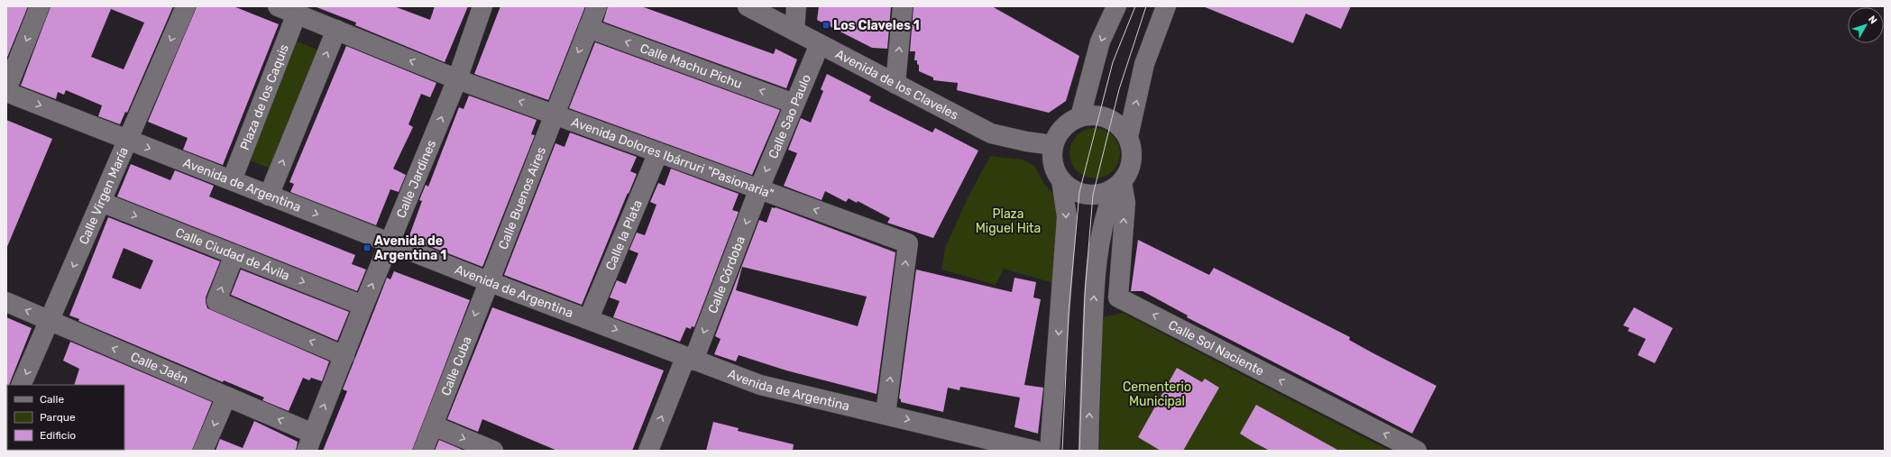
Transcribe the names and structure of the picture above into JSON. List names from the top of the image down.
{
  "streets": {
    "street": [
      "Calle Machu Pichu",
      "Avenida de los Claveles",
      "Plaza de los Caquis",
      "Calle Sao Paulo",
      "Avenida Dolores Ibárruri \"Pasionaria\"",
      "Calle Jardines",
      "Avenida de Argentina",
      "Calle Virgen María",
      "Calle Buenos Aires",
      "Calle la Plata",
      "Calle Ciudad de Ávila",
      "Calle Córdoba",
      "Calle Sol Naciente",
      "Calle Cuba",
      "Calle Jaén"
    ]
  },
  "crossings": [
    ["Calle Machu Pichu", "Calle Sao Paulo"],
    ["Calle Machu Pichu", "Calle Buenos Aires"],
    ["Avenida de los Claveles", "Calle Sao Paulo"],
    ["Avenida de los Claveles", "Calle Sol Naciente"],
    ["Plaza de los Caquis", "Avenida Dolores Ibárruri \"Pasionaria\""],
    ["Plaza de los Caquis", "Avenida de Argentina"],
    ["Calle Sao Paulo", "Avenida Dolores Ibárruri \"Pasionaria\""],
    ["Calle Sao Paulo", "Calle Córdoba"],
    ["Avenida Dolores Ibárruri \"Pasionaria\"", "Calle Jardines"],
    ["Avenida Dolores Ibárruri \"Pasionaria\"", "Avenida de Argentina"],
    ["Avenida Dolores Ibárruri \"Pasionaria\"", "Calle Buenos Aires"],
    ["Avenida Dolores Ibárruri \"Pasionaria\"", "Calle la Plata"],
    ["Avenida Dolores Ibárruri \"Pasionaria\"", "Calle Córdoba"],
    ["Calle Jardines", "Avenida de Argentina"],
    ["Calle Jardines", "Calle Ciudad de Ávila"],
    ["Calle Jardines", "Calle Jaén"],
    ["Avenida de Argentina", "Calle Virgen María"],
    ["Avenida de Argentina", "Calle Buenos Aires"],
    ["Avenida de Argentina", "Calle la Plata"],
    ["Avenida de Argentina", "Calle Córdoba"],
    ["Avenida de Argentina", "Calle Cuba"],
    ["Calle Virgen María", "Calle Ciudad de Ávila"],
    ["Calle Virgen María", "Calle Jaén"],
    ["Calle Buenos Aires", "Calle Cuba"]
  ],
  "one_way": [
    "Calle Machu Pichu",
    "Calle Sao Paulo",
    "Avenida Dolores Ibárruri \"Pasionaria\"",
    "Avenida de Argentina",
    "Calle Ciudad de Ávila",
    "Calle Sol Naciente",
    "Calle Cuba",
    "Calle Jaén"
  ],
  "parks": ["Plaza Miguel Hita", "Cementerio Municipal"],
  "places": {
    "transit": ["Los Claveles 1", "Avenida de Argentina 1"]
  },
  "legend": ["Calle", "Parque", "Edificio"],
  "north": "top right"
}
